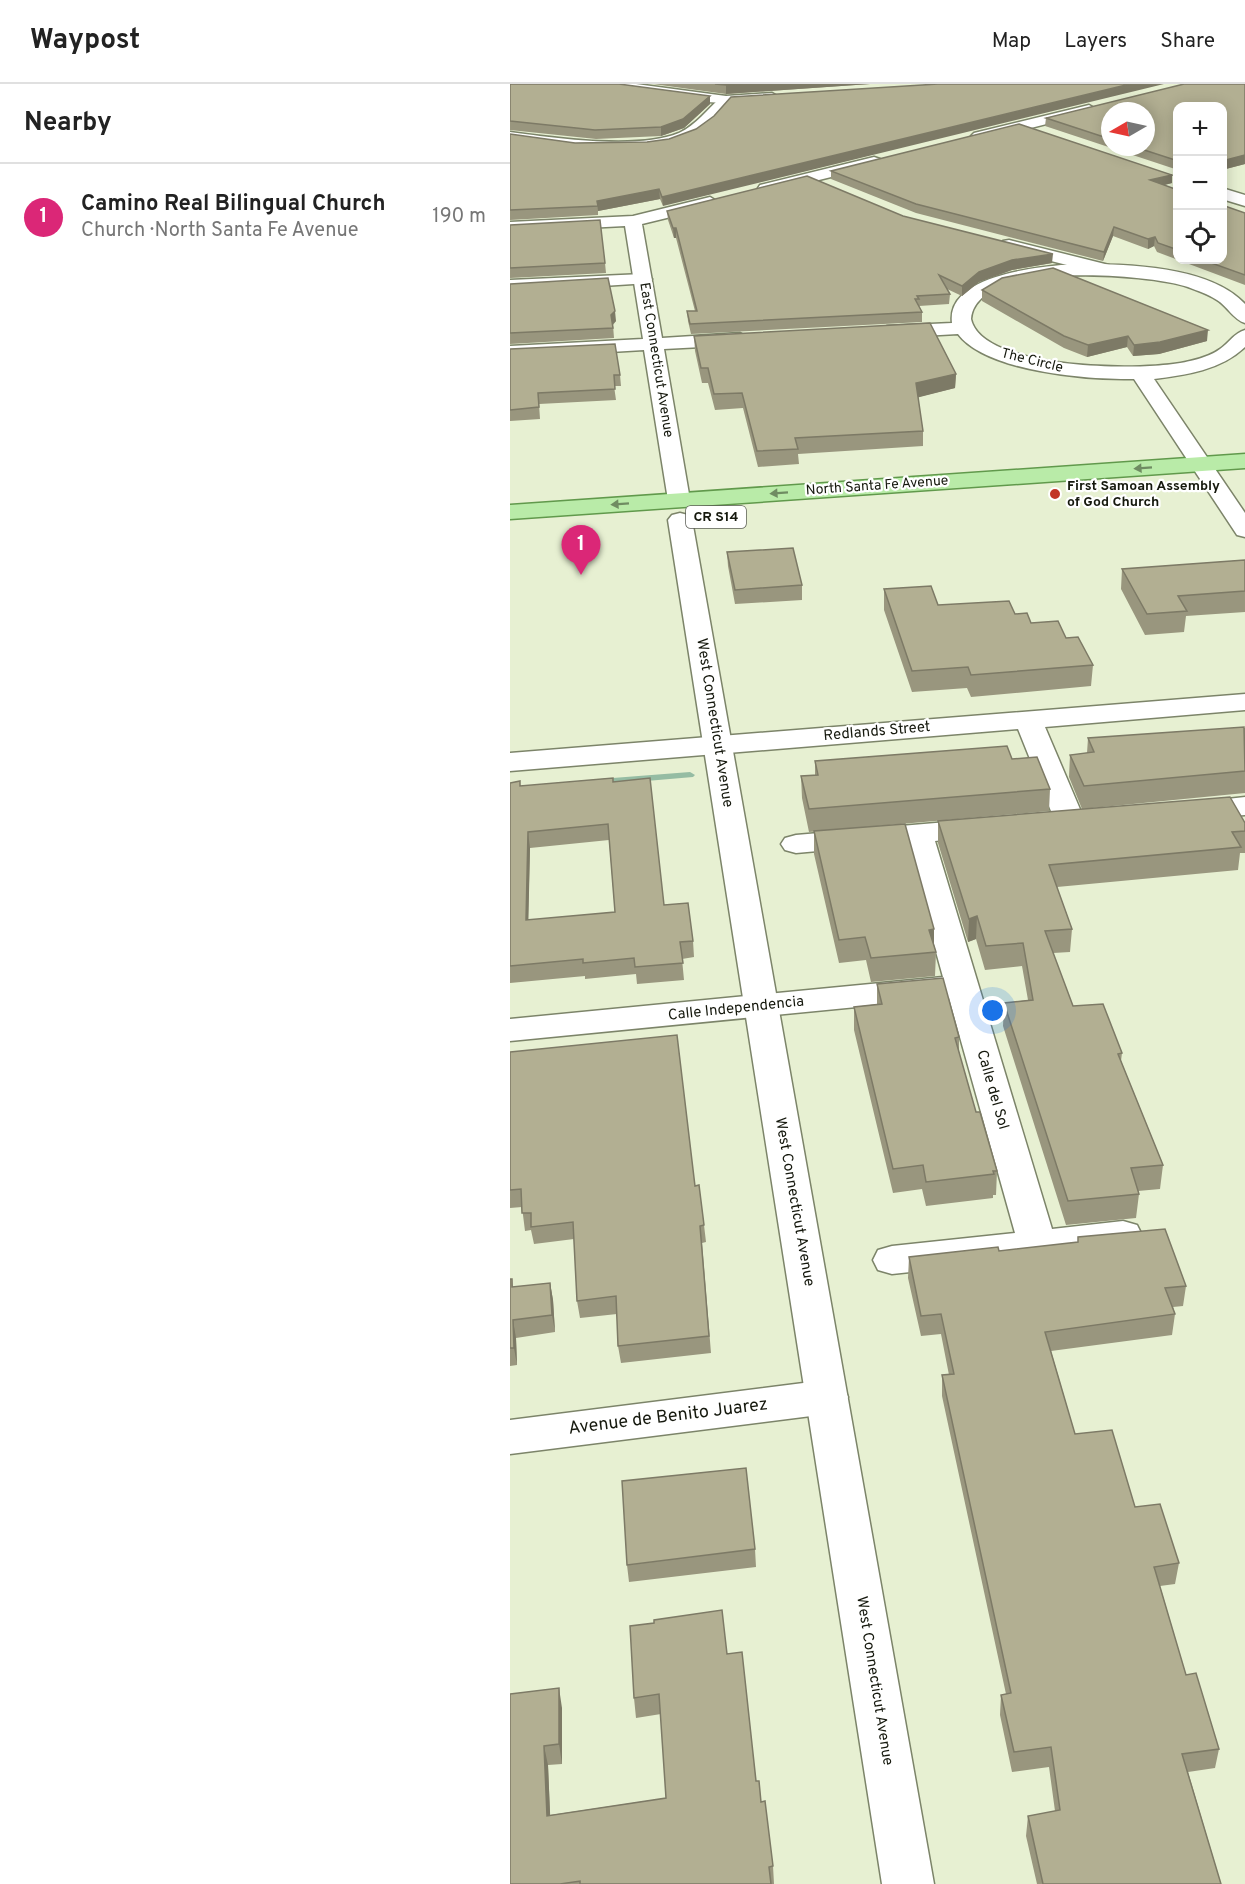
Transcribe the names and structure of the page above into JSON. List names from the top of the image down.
{
  "streets": {
    "main road": ["North Santa Fe Avenue", "CR S14"],
    "street": [
      "East Connecticut Avenue",
      "The Circle",
      "West Connecticut Avenue",
      "Redlands Street",
      "Calle Independencia",
      "Calle del Sol",
      "Avenue de Benito Juarez"
    ]
  },
  "crossings": [
    ["East Connecticut Avenue", "North Santa Fe Avenue"],
    ["East Connecticut Avenue", "West Connecticut Avenue"],
    ["North Santa Fe Avenue", "West Connecticut Avenue"],
    ["West Connecticut Avenue", "Redlands Street"],
    ["West Connecticut Avenue", "Calle Independencia"],
    ["West Connecticut Avenue", "Avenue de Benito Juarez"],
    ["Calle Independencia", "Calle del Sol"]
  ],
  "places": ["First Samoan Assembly of God Church"],
  "north": "left",
  "page": {
    "header": "Waypost",
    "nav": ["Map", "Layers", "Share"],
    "heading": "Nearby",
    "map_buttons": ["+", "−"],
    "list": [
      {
        "mark": "1",
        "name": "Camino Real Bilingual Church",
        "note": "Church · North Santa Fe Avenue",
        "value": "190 m"
      }
    ],
    "pins": "1"
  }
}
